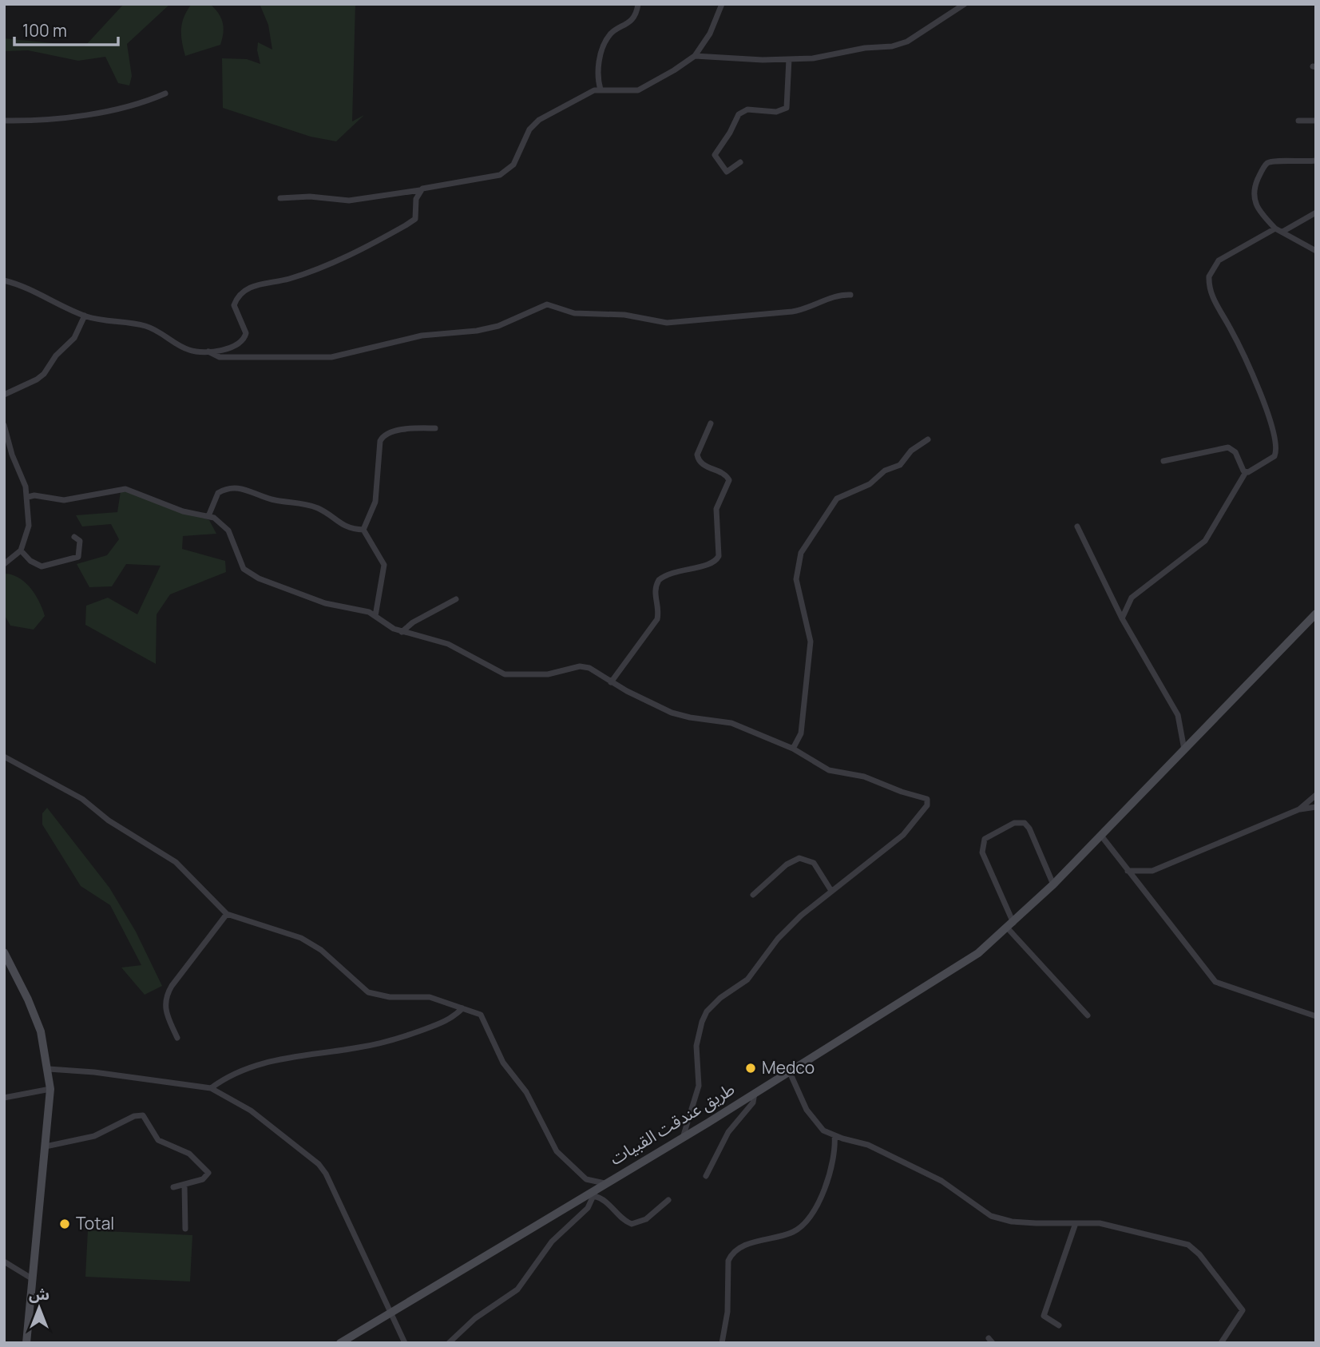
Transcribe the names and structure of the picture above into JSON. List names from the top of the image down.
{
  "streets": {
    "main road": ["طريق عندقت القبيات"]
  },
  "places": ["Medco", "Total"],
  "scale_bar": "100 m",
  "north": "top"
}
